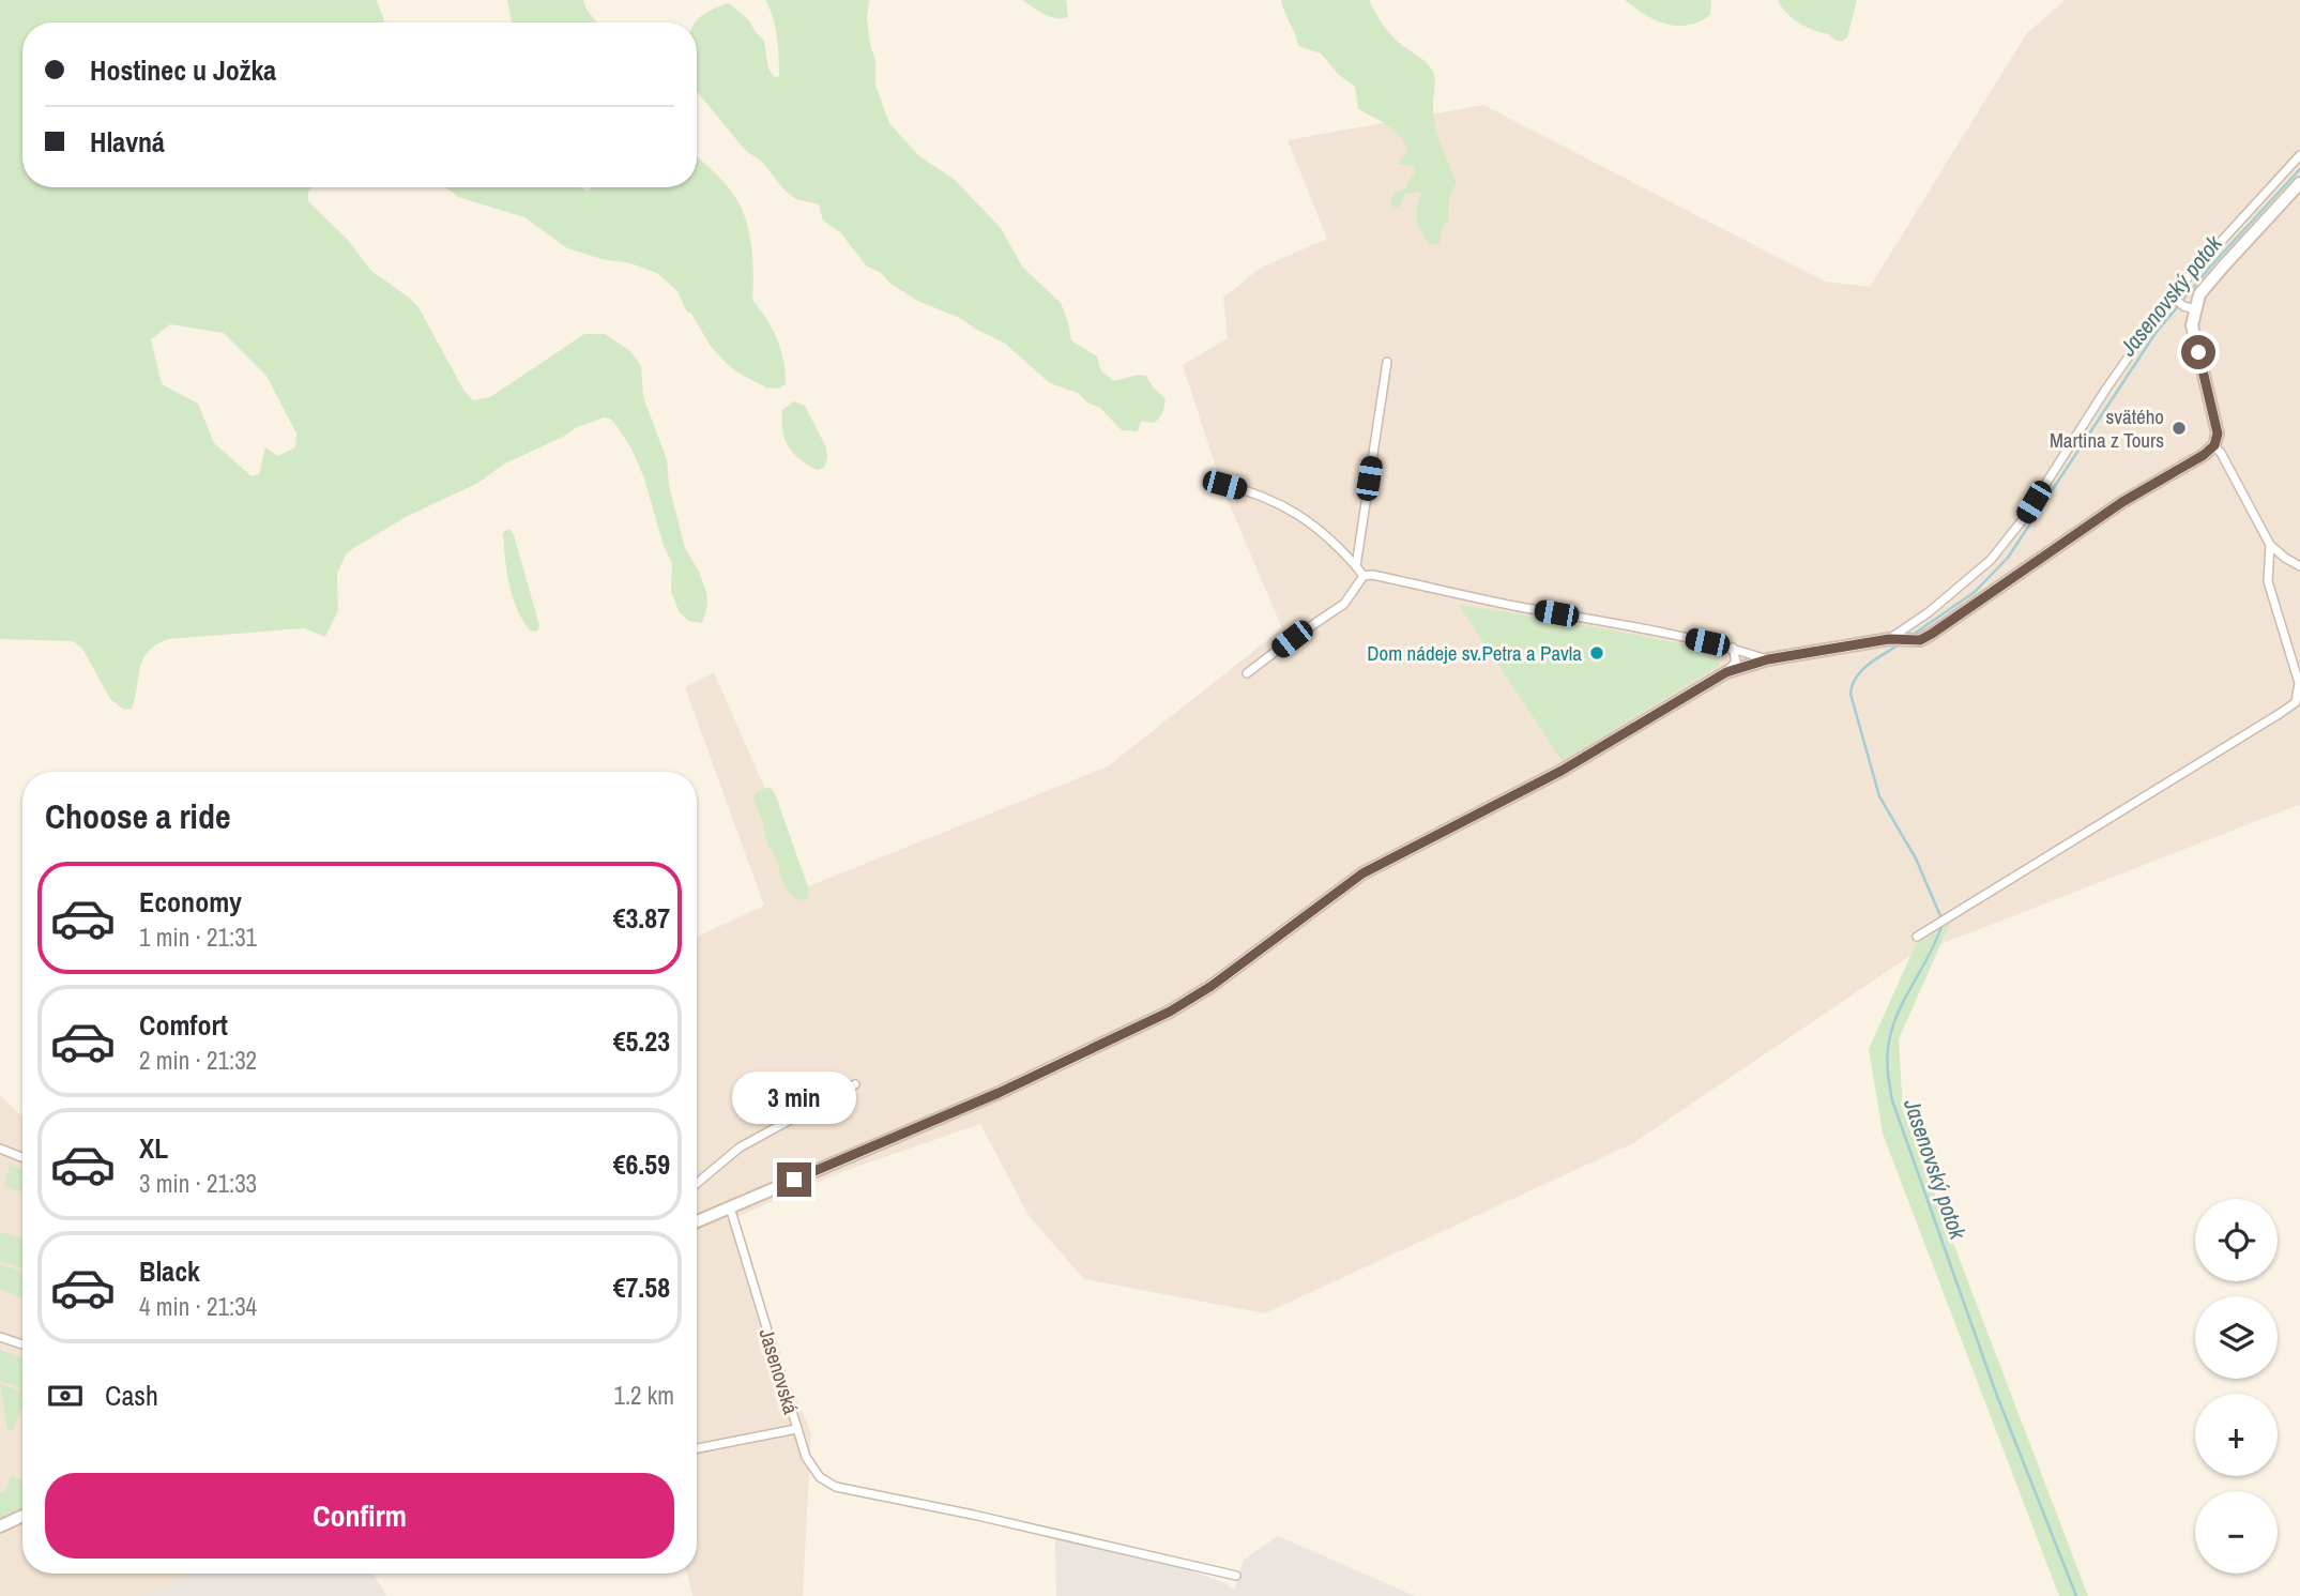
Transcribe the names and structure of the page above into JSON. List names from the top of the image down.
{
  "streets": {
    "street": ["Jasenovská"]
  },
  "water": ["Jasenovský potok"],
  "places": ["svätého Martina z Tours", "Dom nádeje sv.Petra a Pavla"],
  "page": {
    "banner": ["Hostinec u Jožka", "Hlavná"],
    "heading": "Choose a ride",
    "list": [
      {
        "name": "Economy",
        "note": "1 min · 21:31",
        "value": "€3.87"
      },
      {
        "name": "Comfort",
        "note": "2 min · 21:32",
        "value": "€5.23"
      },
      {
        "name": "XL",
        "note": "3 min · 21:33",
        "value": "€6.59"
      },
      {
        "name": "Black",
        "note": "4 min · 21:34",
        "value": "€7.58"
      }
    ],
    "bubble": "3 min",
    "map_buttons": ["+", "−"],
    "pay": ["Cash", "1.2 km"],
    "buttons": "Confirm"
  }
}
